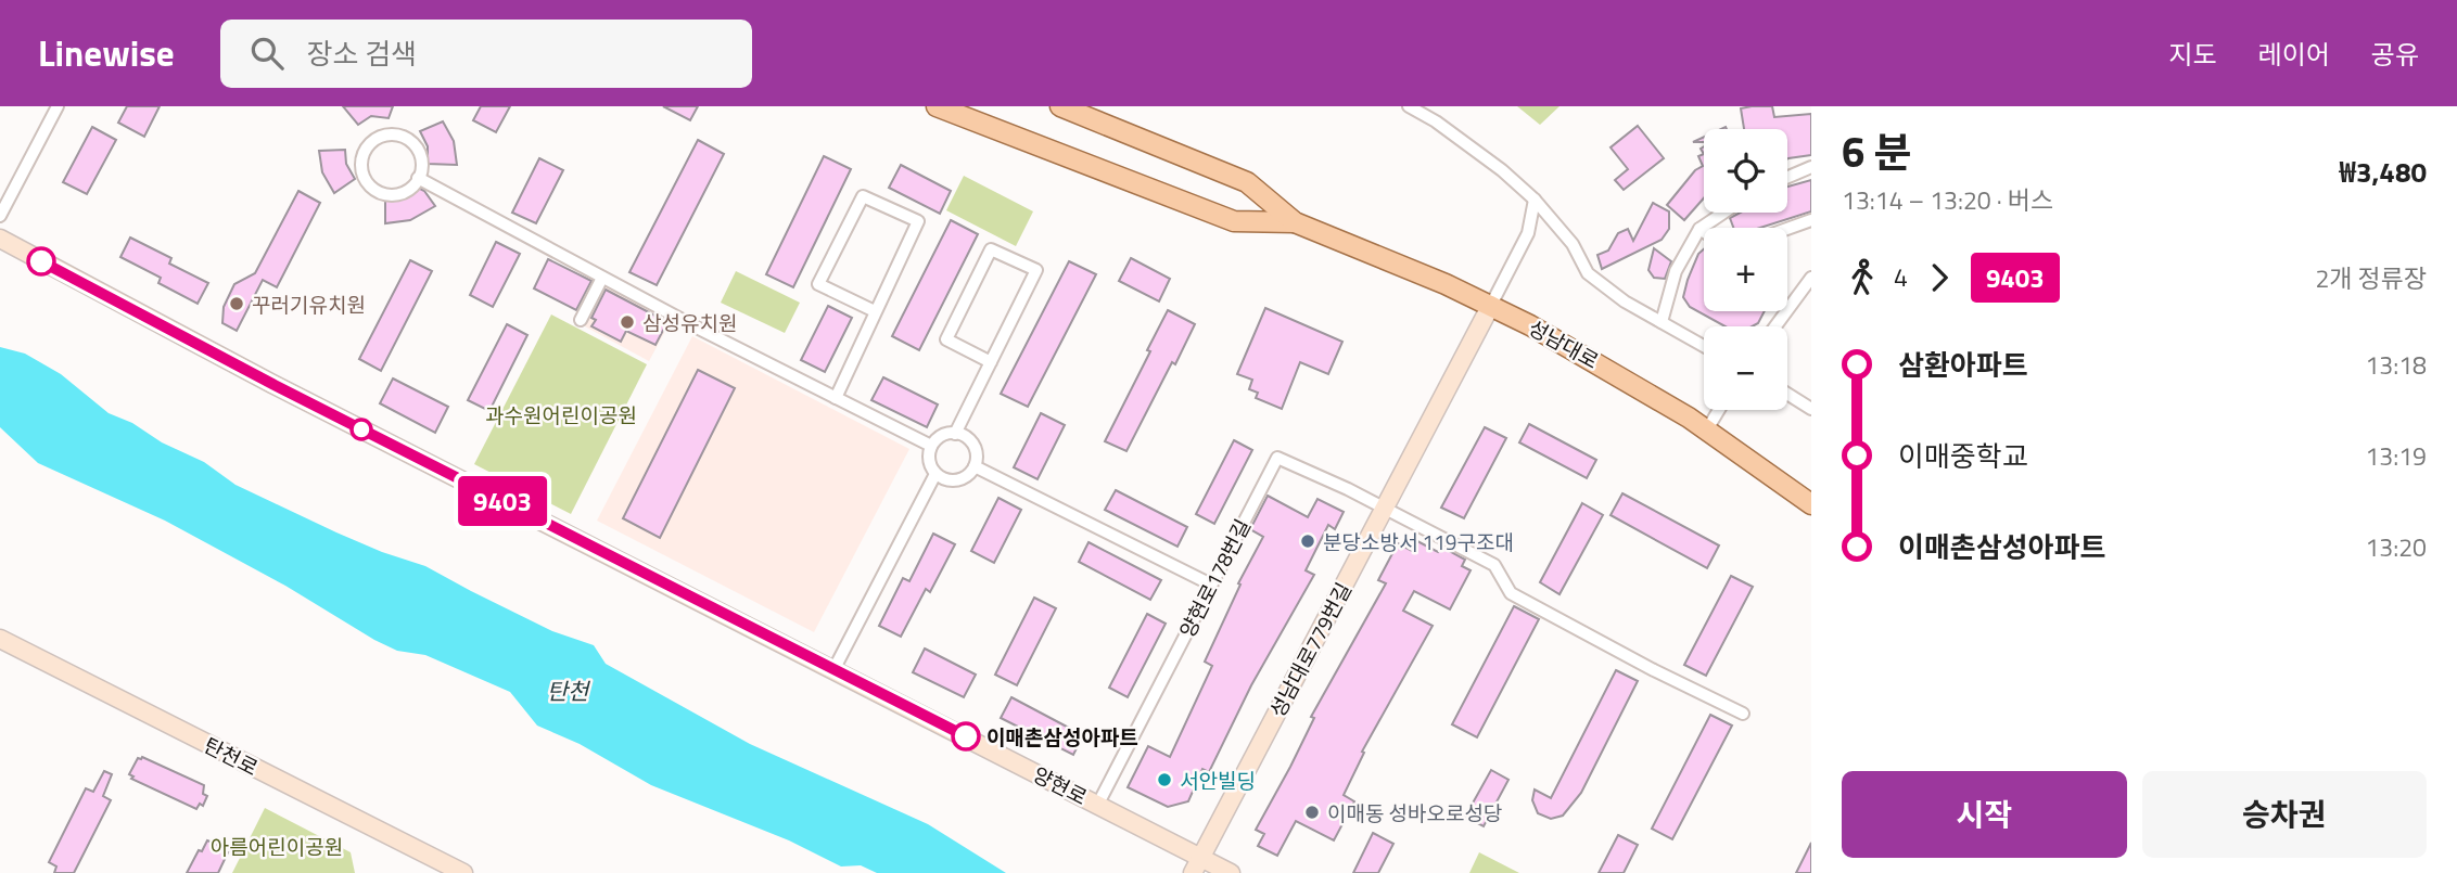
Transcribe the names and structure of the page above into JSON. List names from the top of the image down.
{
  "streets": {
    "main road": [
      "성남대로",
      "성남대로779번길",
      "탄천로",
      "양현로"
    ],
    "street": ["양현로178번길"]
  },
  "crossings": [
    ["성남대로", "성남대로779번길"],
    ["양현로178번길", "성남대로779번길"],
    ["양현로178번길", "양현로"],
    ["성남대로779번길", "양현로"]
  ],
  "water": ["탄천"],
  "parks": ["과수원어린이공원", "아름어린이공원"],
  "places": [
    "꾸러기유치원",
    "삼성유치원",
    "분당소방서 119구조대",
    "이매촌삼성아파트",
    "서안빌딩",
    "이매동 성바오로성당"
  ],
  "lines": ["bus line 9403"],
  "page": {
    "header": "Linewise",
    "search": "장소 검색",
    "nav": ["지도", "레이어", "공유"],
    "on_map": "9403",
    "heading": ["6 분", "13:14 – 13:20 · 버스", "₩3,480"],
    "map_buttons": ["+", "−"],
    "legs": ["4", "9403", "2개 정류장"],
    "list": [
      {
        "name": "삼환아파트",
        "value": "13:18"
      },
      {
        "name": "이매중학교",
        "value": "13:19"
      },
      {
        "name": "이매촌삼성아파트",
        "value": "13:20"
      }
    ],
    "buttons": ["시작", "승차권"]
  }
}
